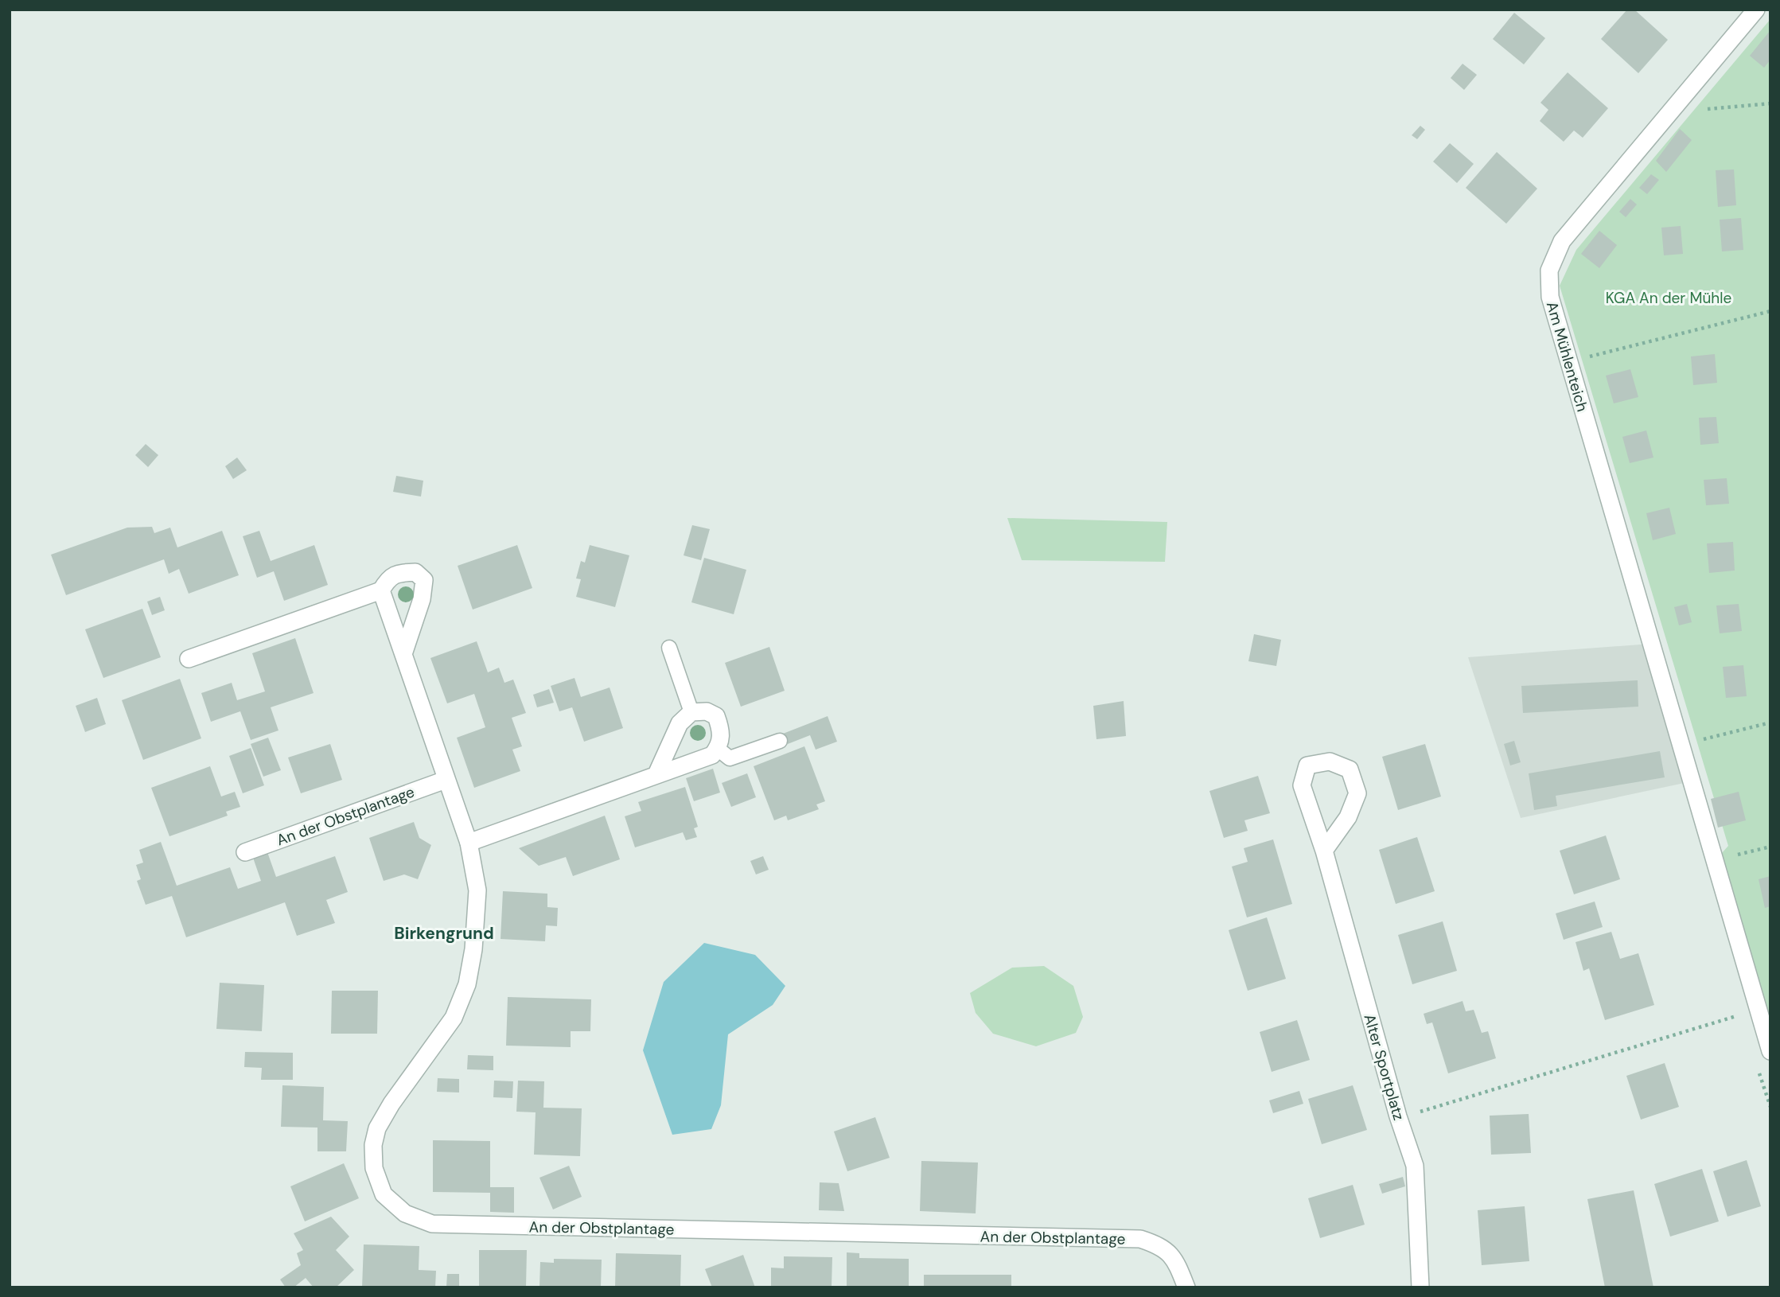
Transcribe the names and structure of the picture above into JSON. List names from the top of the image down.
{
  "streets": {
    "street": ["Am Mühlenteich", "An der Obstplantage", "Alter Sportplatz"]
  },
  "districts": ["Birkengrund"],
  "parks": ["KGA An der Mühle"]
}
